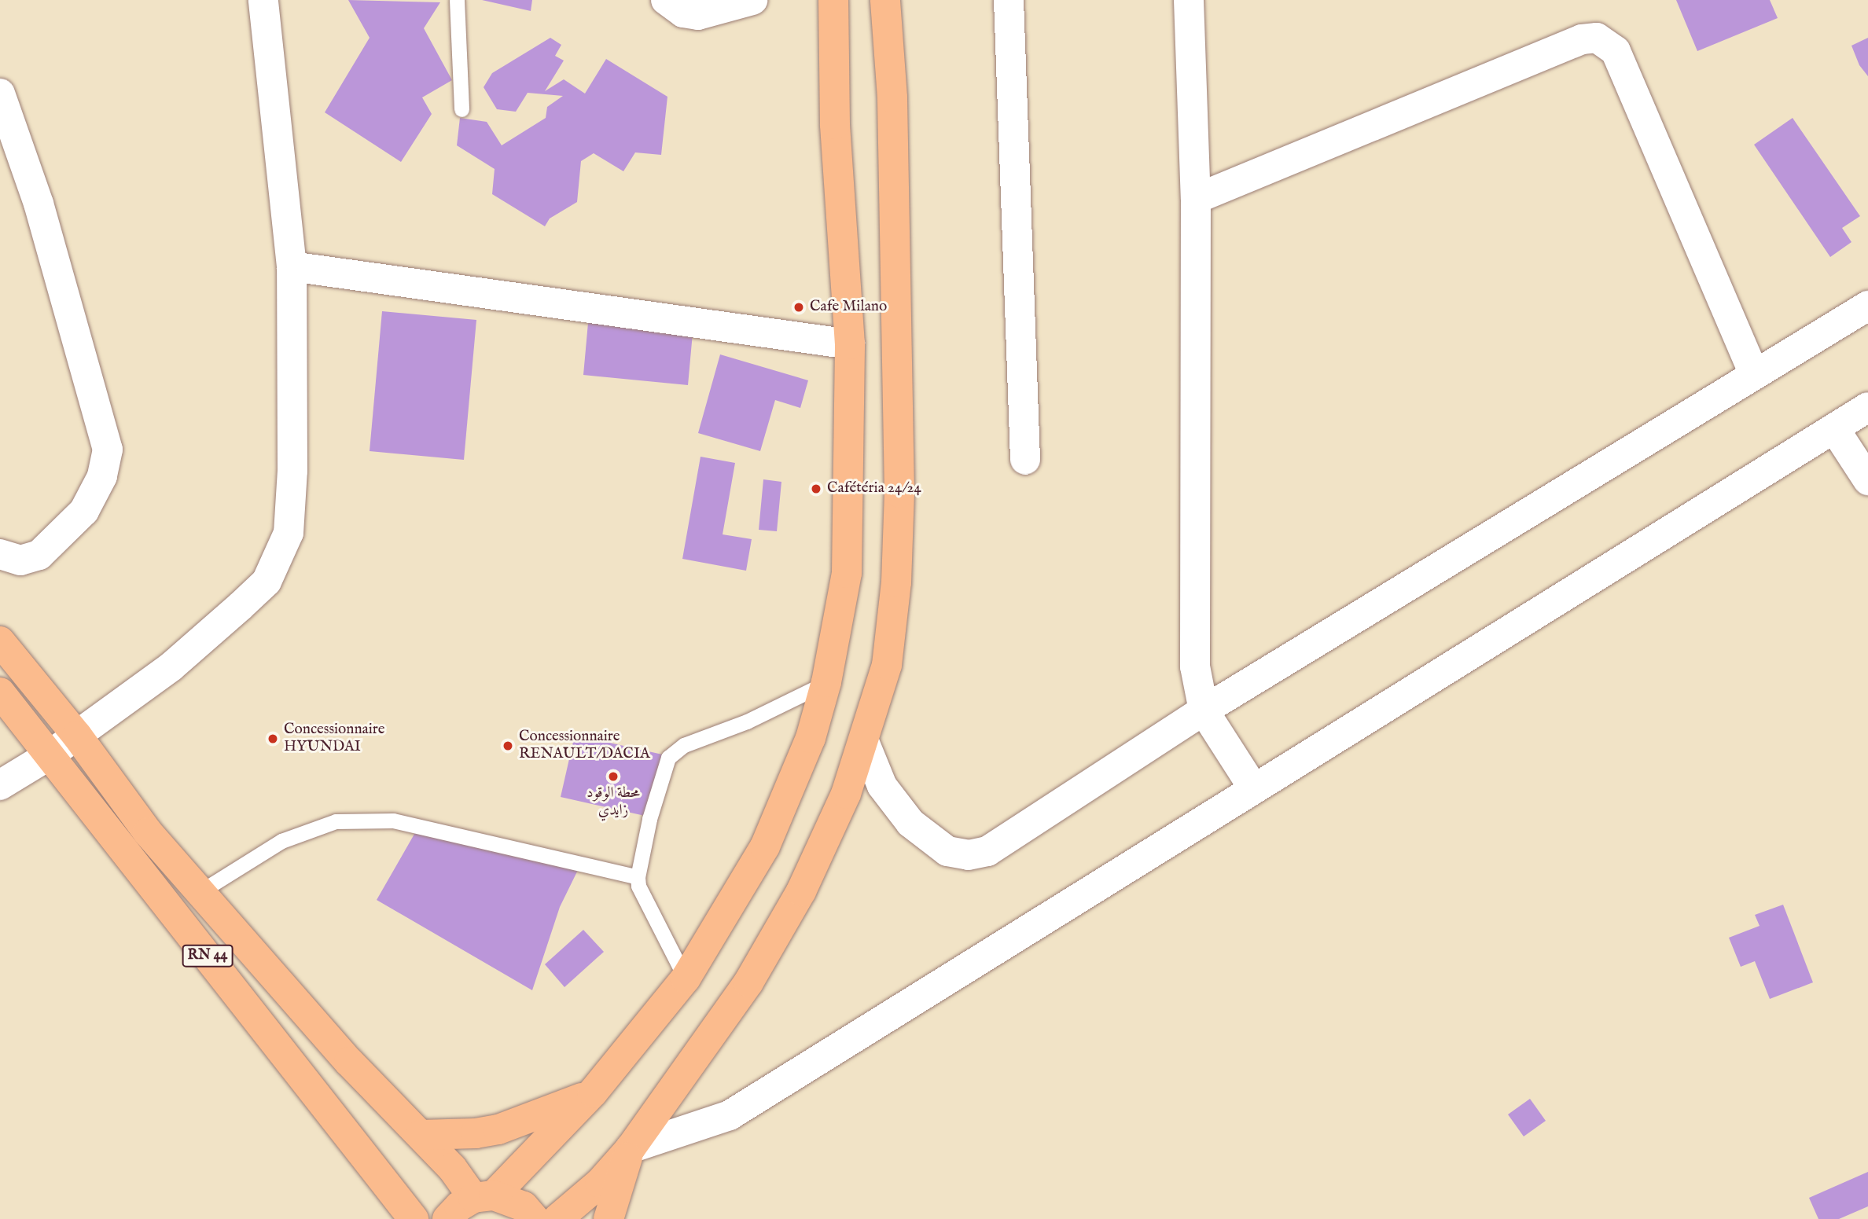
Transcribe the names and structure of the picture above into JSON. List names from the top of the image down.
{
  "streets": {
    "main road": ["RN 44"]
  },
  "places": [
    "Cafe Milano",
    "Cafétéria 24/24",
    "Concessionnaire HYUNDAI",
    "Concessionnaire RENAULT/DACIA",
    "محطة الوقود زايدي"
  ]
}
